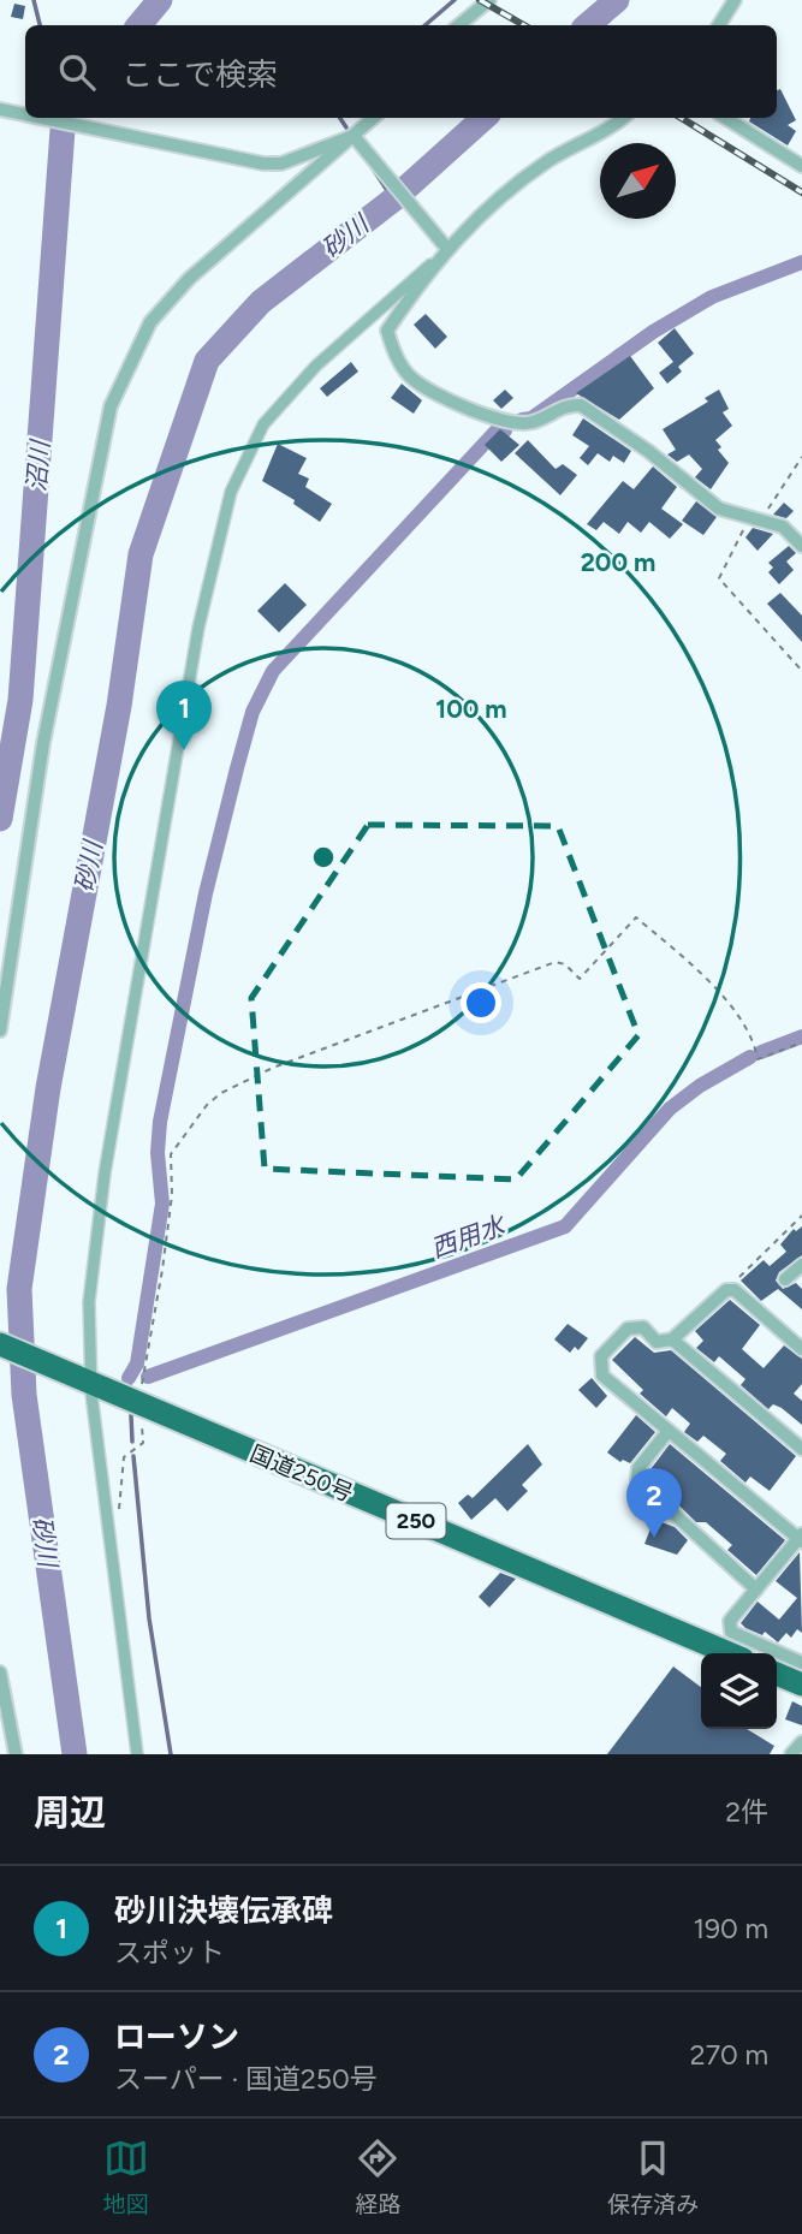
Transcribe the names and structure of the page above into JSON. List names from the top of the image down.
{
  "streets": {
    "highway": ["国道250号", "250"]
  },
  "water": ["砂川", "沼川", "西用水"],
  "north": "top right",
  "page": {
    "search": "ここで検索",
    "pins": ["1", "2"],
    "heading": ["周辺", "2件"],
    "list": [
      {
        "mark": "1",
        "name": "砂川決壊伝承碑",
        "note": "スポット",
        "value": "190 m"
      },
      {
        "mark": "2",
        "name": "ローソン",
        "note": "スーパー · 国道250号",
        "value": "270 m"
      }
    ],
    "nav": ["地図", "経路", "保存済み"]
  },
  "rings": ["200 m", "100 m"]
}
